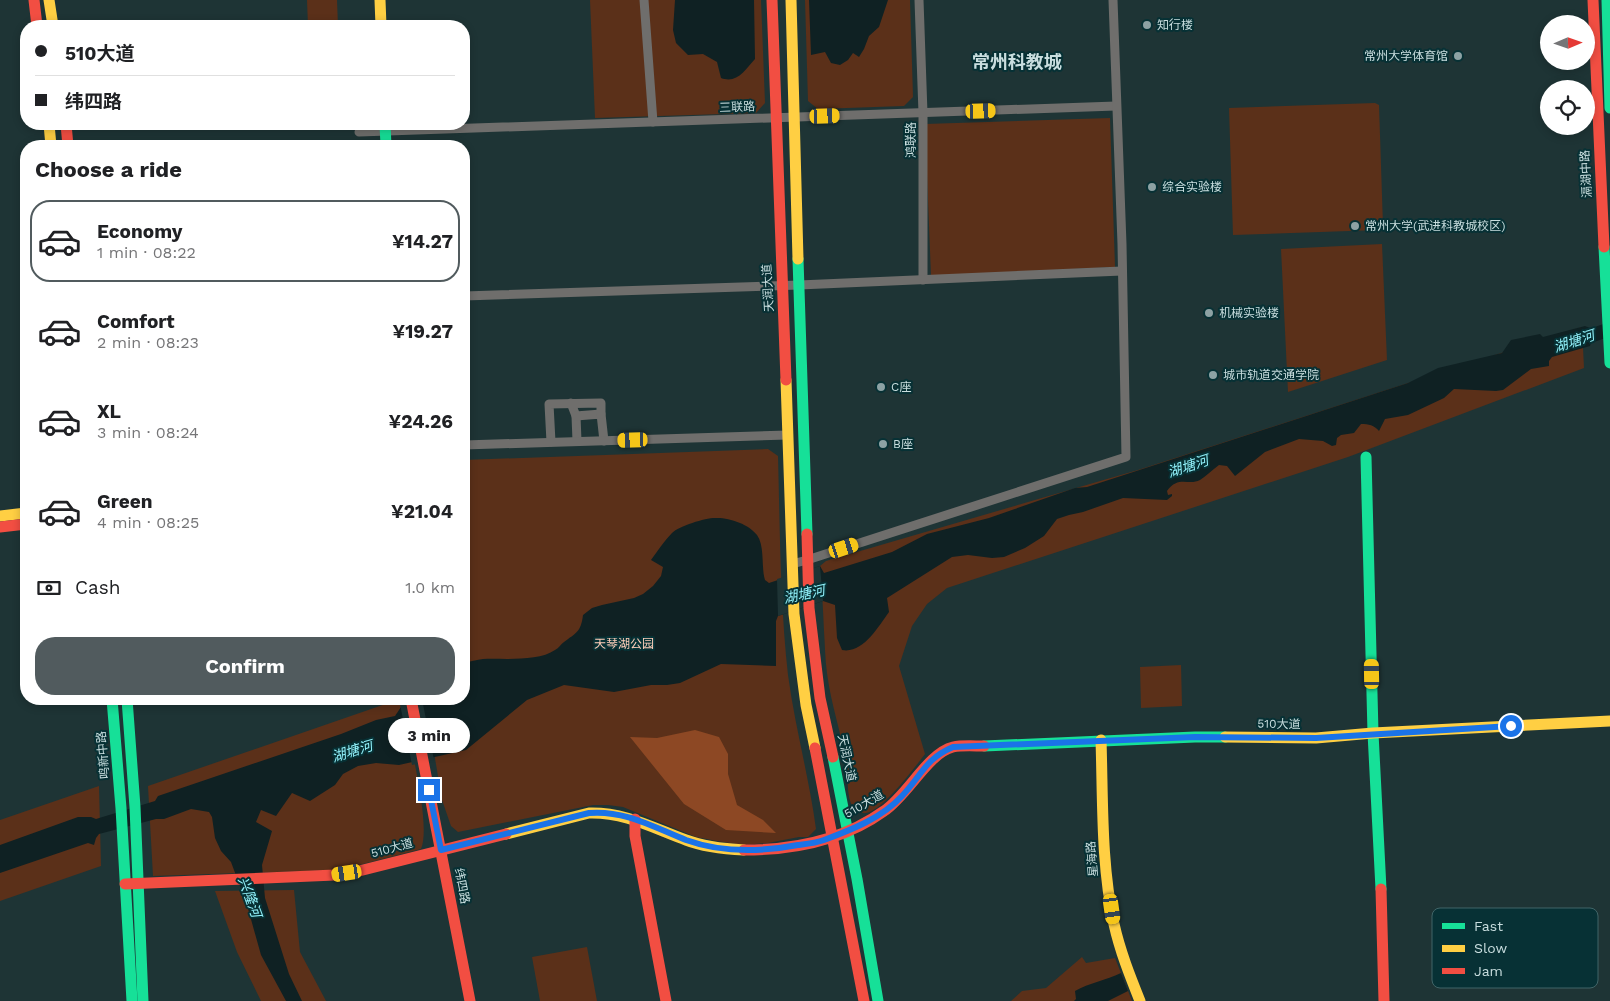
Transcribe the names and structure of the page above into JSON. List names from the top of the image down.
{
  "streets": {
    "street": [
      "三联路",
      "鸿联路",
      "滆湖中路",
      "天润大道",
      "510大道",
      "鸣新中路",
      "星海路",
      "纬四路"
    ]
  },
  "crossings": [
    ["三联路", "鸿联路"],
    ["三联路", "天润大道"],
    ["天润大道", "510大道"],
    ["510大道", "鸣新中路"],
    ["510大道", "星海路"],
    ["510大道", "纬四路"]
  ],
  "districts": ["常州科教城"],
  "water": ["湖塘河", "兴隆河"],
  "parks": ["天琴湖公园"],
  "places": [
    "知行楼",
    "常州大学体育馆",
    "综合实验楼",
    "常州大学(武进科教城校区)",
    "机械实验楼",
    "城市轨道交通学院",
    "C座",
    "B座"
  ],
  "legend": ["Fast", "Slow", "Jam"],
  "north": "right",
  "page": {
    "banner": ["510大道", "纬四路"],
    "heading": "Choose a ride",
    "list": [
      {
        "name": "Economy",
        "note": "1 min · 08:22",
        "value": "¥14.27"
      },
      {
        "name": "Comfort",
        "note": "2 min · 08:23",
        "value": "¥19.27"
      },
      {
        "name": "XL",
        "note": "3 min · 08:24",
        "value": "¥24.26"
      },
      {
        "name": "Green",
        "note": "4 min · 08:25",
        "value": "¥21.04"
      }
    ],
    "pay": ["Cash", "1.0 km"],
    "buttons": "Confirm",
    "bubble": "3 min"
  }
}
